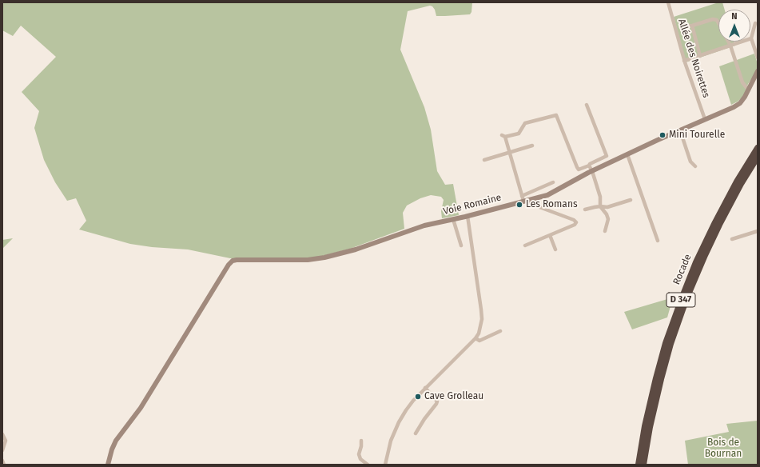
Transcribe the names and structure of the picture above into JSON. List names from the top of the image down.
{
  "streets": {
    "highway": ["Rocade", "D 347"],
    "street": ["Allée des Noirettes", "Voie Romaine"]
  },
  "crossings": [
    ["Allée des Noirettes", "Voie Romaine"],
    ["Rocade", "D 347"]
  ],
  "parks": ["Bois de Bournan"],
  "places": ["Mini Tourelle", "Les Romans", "Cave Grolleau"],
  "north": "top"
}
